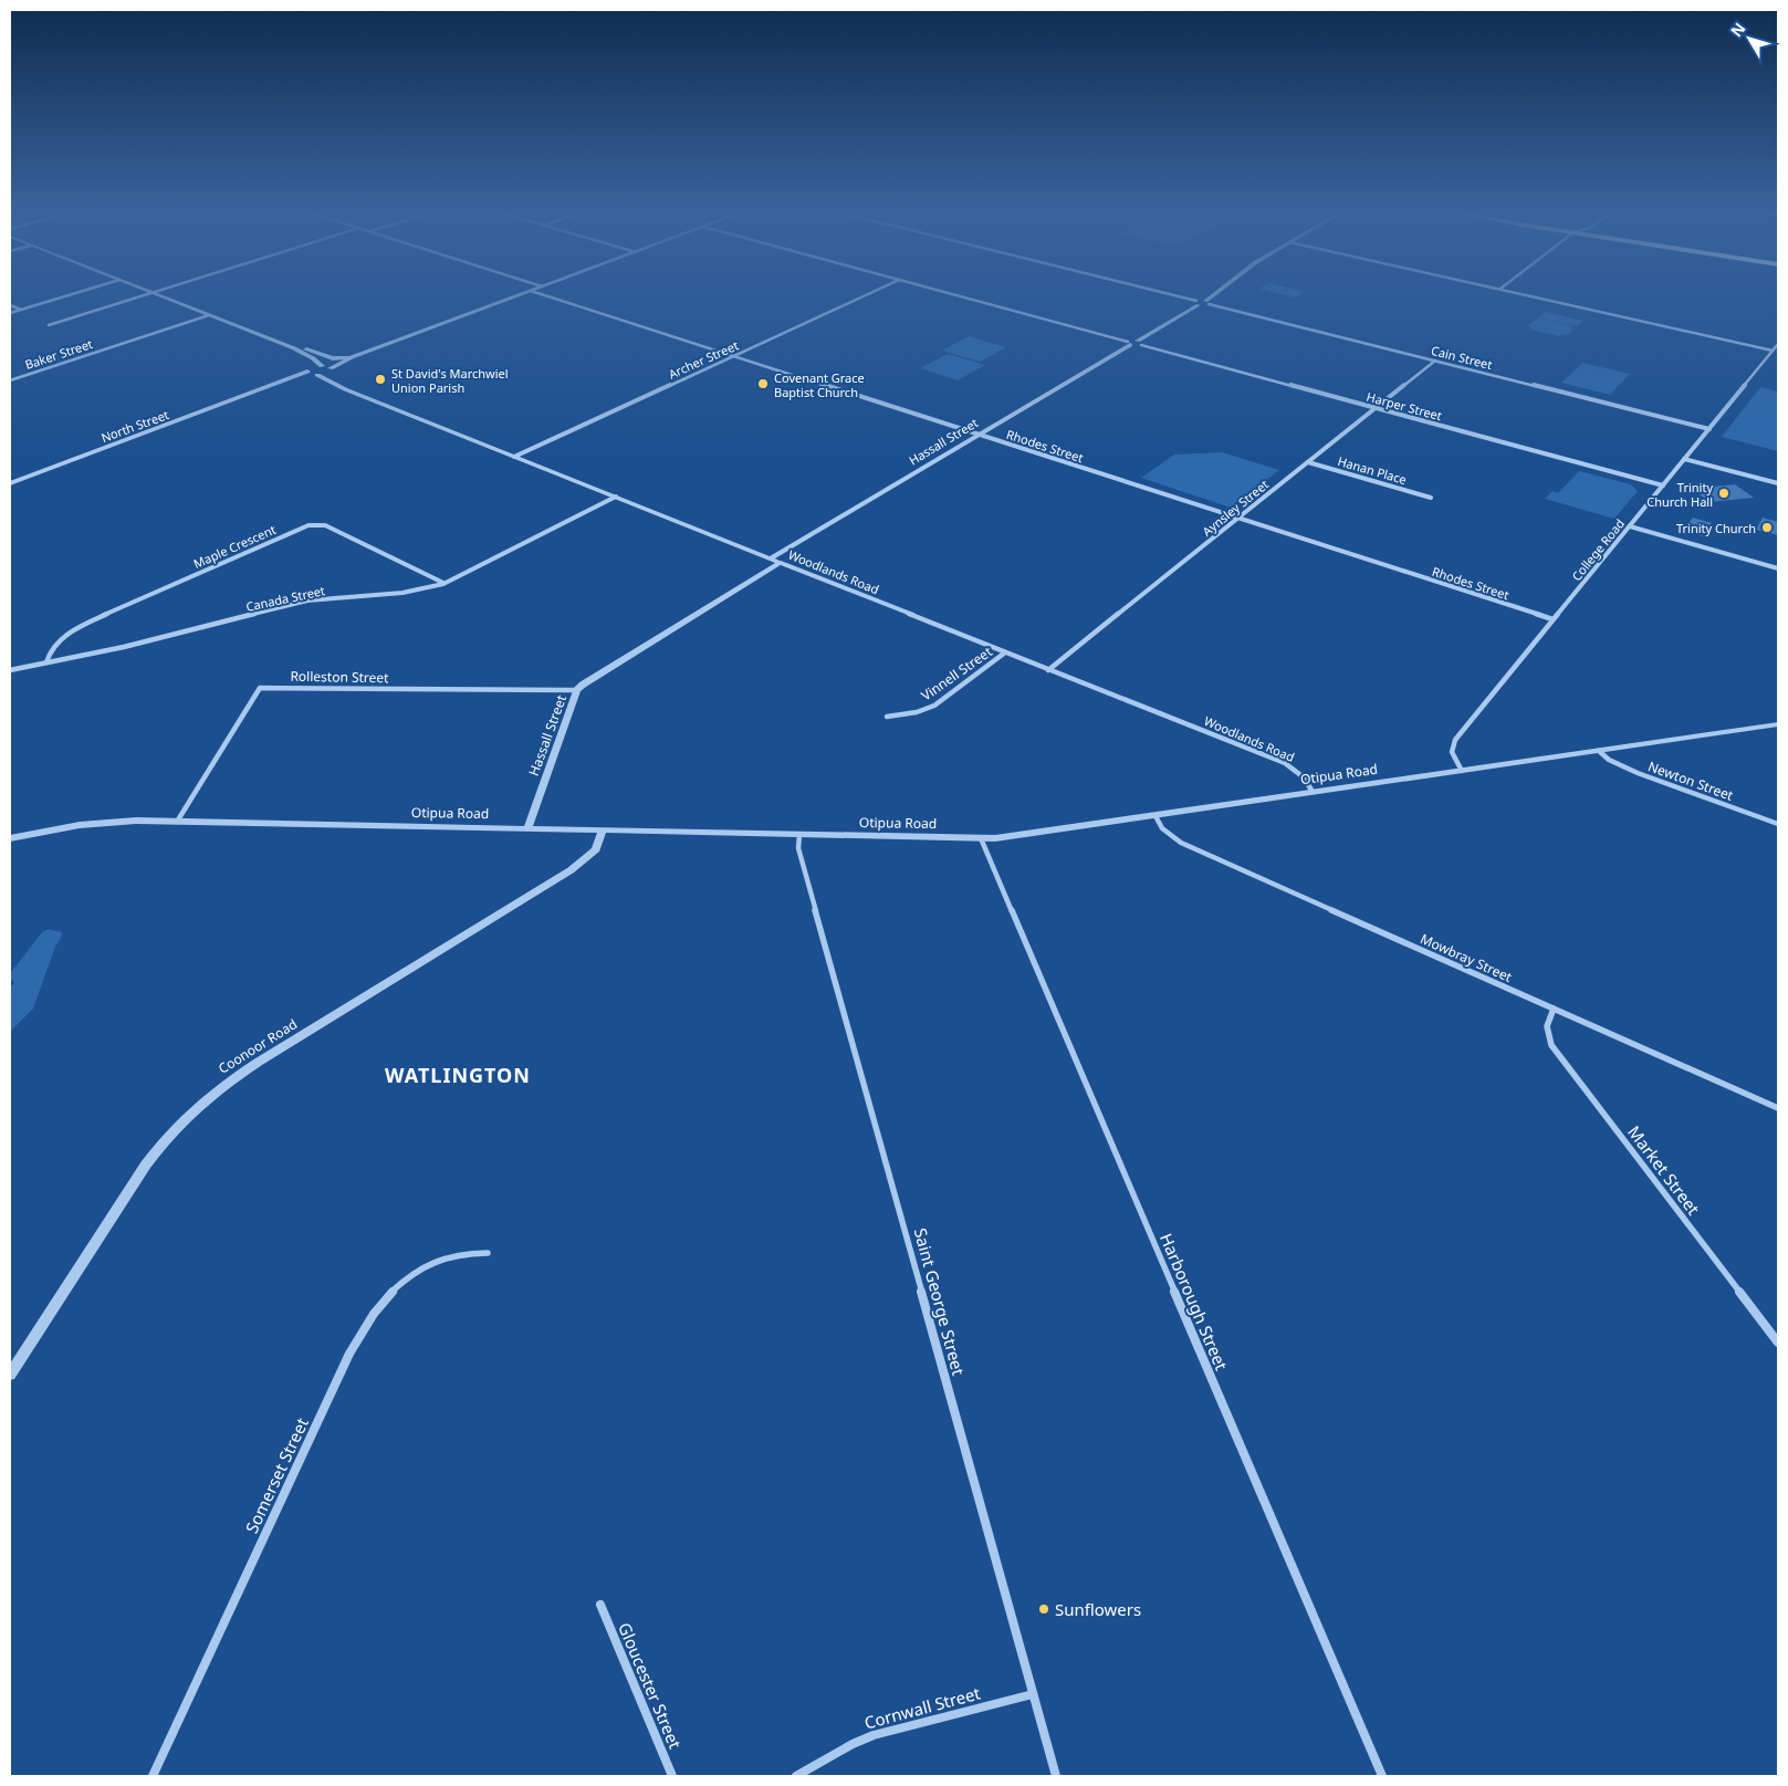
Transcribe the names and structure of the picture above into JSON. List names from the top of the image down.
{
  "streets": {
    "street": [
      "Baker Street",
      "Cain Street",
      "Archer Street",
      "Harper Street",
      "North Street",
      "Hassall Street",
      "Rhodes Street",
      "Hanan Place",
      "Aynsley Street",
      "Maple Crescent",
      "College Road",
      "Woodlands Road",
      "Canada Street",
      "Vinnell Street",
      "Rolleston Street",
      "Otipua Road",
      "Newton Street",
      "Mowbray Street",
      "Coonoor Road",
      "Market Street",
      "Saint George Street",
      "Harborough Street",
      "Somerset Street",
      "Gloucester Street",
      "Cornwall Street"
    ]
  },
  "crossings": [
    ["Cain Street", "Aynsley Street"],
    ["Cain Street", "College Road"],
    ["Archer Street", "Rhodes Street"],
    ["Archer Street", "Woodlands Road"],
    ["Harper Street", "Aynsley Street"],
    ["Harper Street", "College Road"],
    ["North Street", "Woodlands Road"],
    ["Hassall Street", "Rhodes Street"],
    ["Hassall Street", "Woodlands Road"],
    ["Hassall Street", "Rolleston Street"],
    ["Hassall Street", "Otipua Road"],
    ["Rhodes Street", "Aynsley Street"],
    ["Rhodes Street", "College Road"],
    ["Hanan Place", "Aynsley Street"],
    ["Aynsley Street", "Woodlands Road"],
    ["Maple Crescent", "Canada Street"],
    ["College Road", "Otipua Road"],
    ["Woodlands Road", "Canada Street"],
    ["Woodlands Road", "Vinnell Street"],
    ["Woodlands Road", "Otipua Road"],
    ["Rolleston Street", "Otipua Road"],
    ["Otipua Road", "Newton Street"],
    ["Otipua Road", "Mowbray Street"],
    ["Otipua Road", "Coonoor Road"],
    ["Otipua Road", "Saint George Street"],
    ["Otipua Road", "Harborough Street"],
    ["Mowbray Street", "Market Street"],
    ["Saint George Street", "Cornwall Street"]
  ],
  "districts": ["WATLINGTON"],
  "places": [
    "St David's Marchwiel Union Parish",
    "Covenant Grace Baptist Church",
    "Trinity Church Hall",
    "Trinity Church",
    "Sunflowers"
  ],
  "north": "top left"
}
